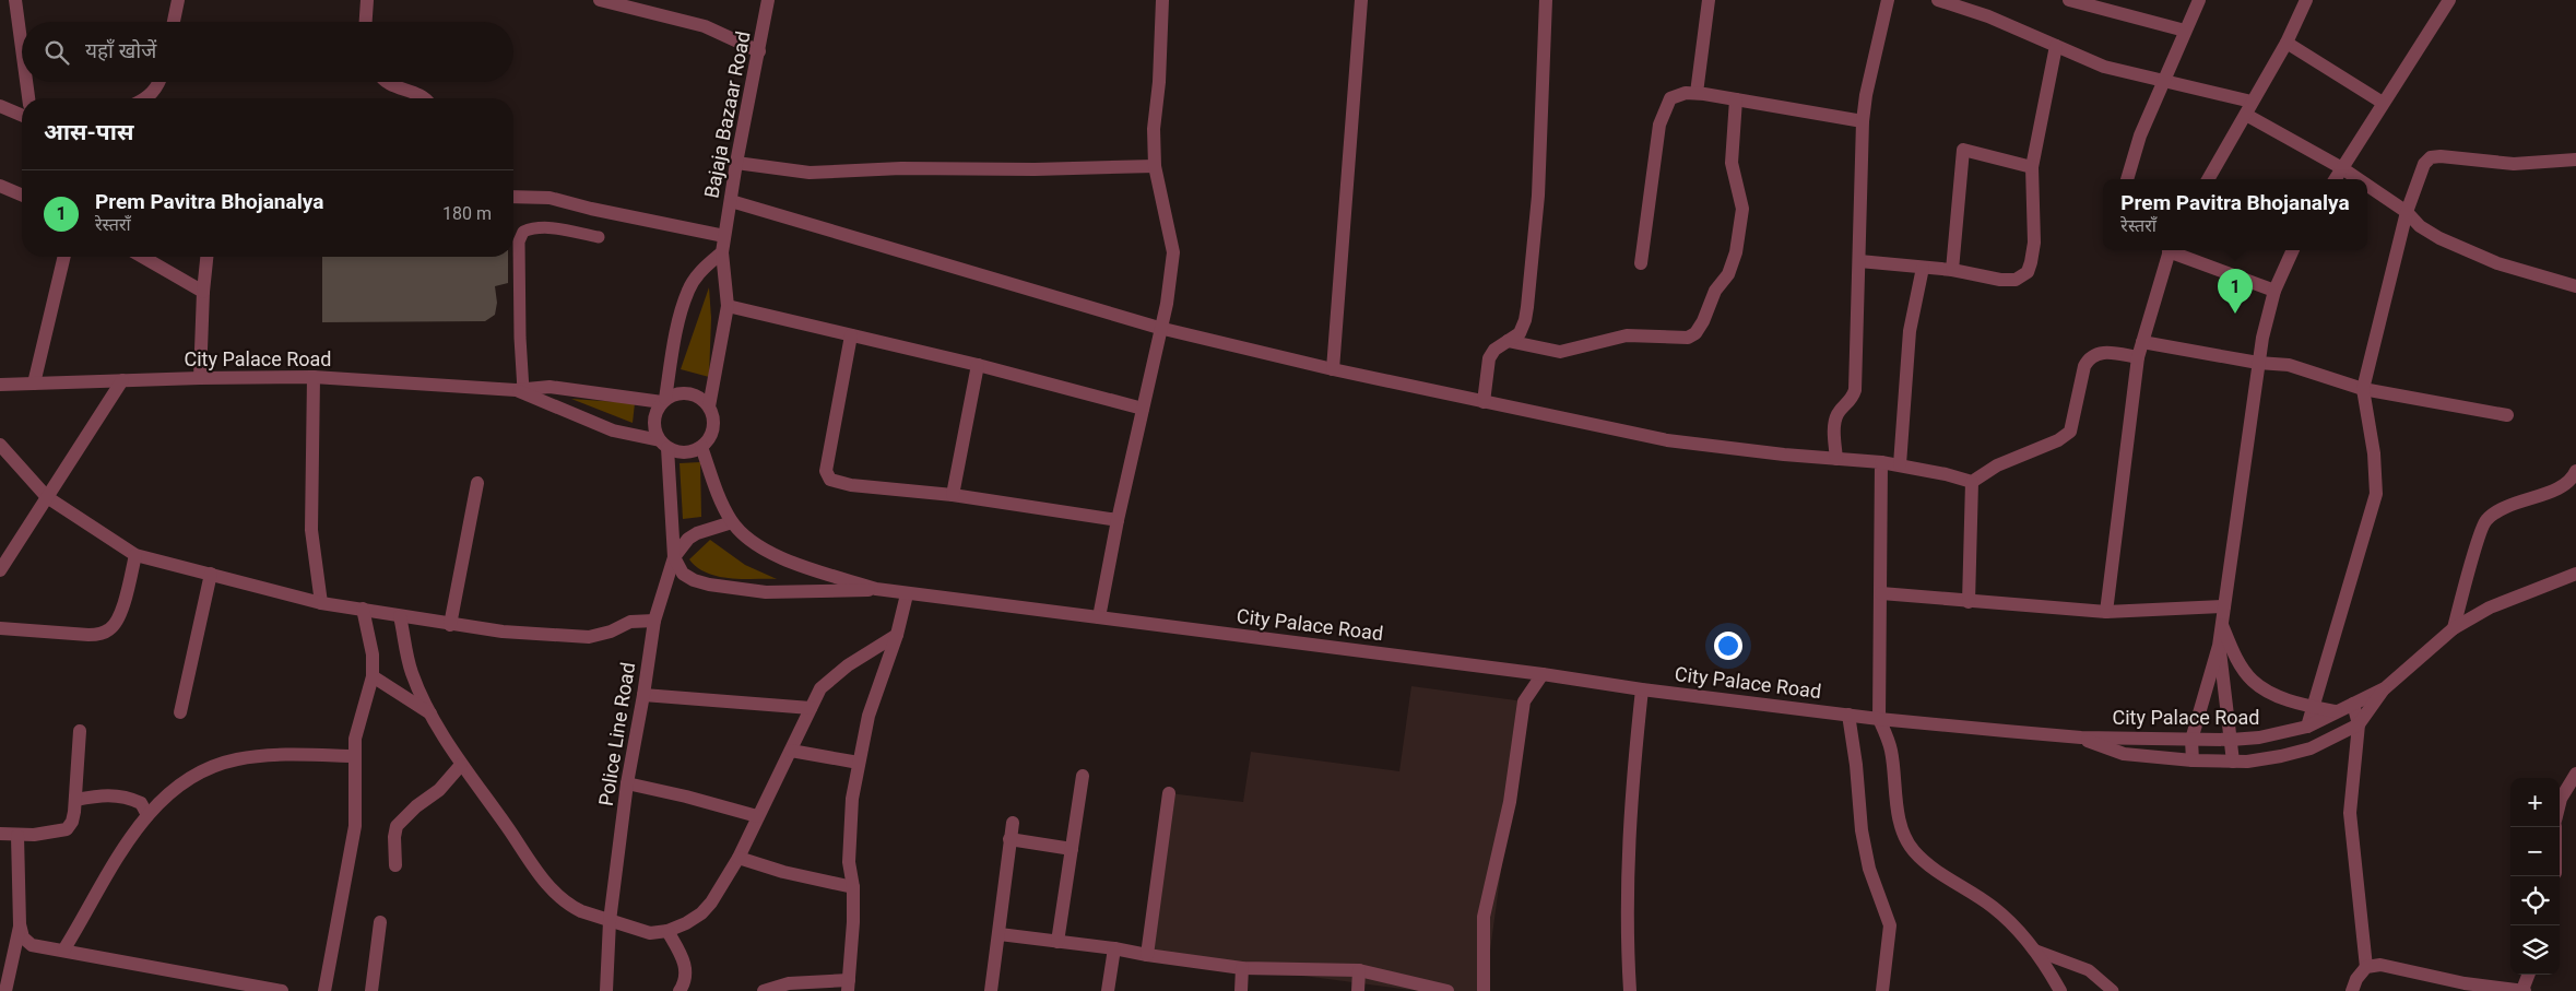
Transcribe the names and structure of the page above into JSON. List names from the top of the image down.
{
  "streets": {
    "street": ["Bajaja Bazaar Road", "City Palace Road", "Police Line Road"]
  },
  "crossings": [
    ["City Palace Road", "Police Line Road"]
  ],
  "page": {
    "search": "यहाँ खोजें",
    "heading": "आस-पास",
    "list": [
      {
        "mark": "1",
        "name": "Prem Pavitra Bhojanalya",
        "note": "रेस्तराँ",
        "value": "180 m"
      }
    ],
    "popup": ["Prem Pavitra Bhojanalya", "रेस्तराँ"],
    "pins": "1",
    "map_buttons": ["+", "−"]
  }
}
